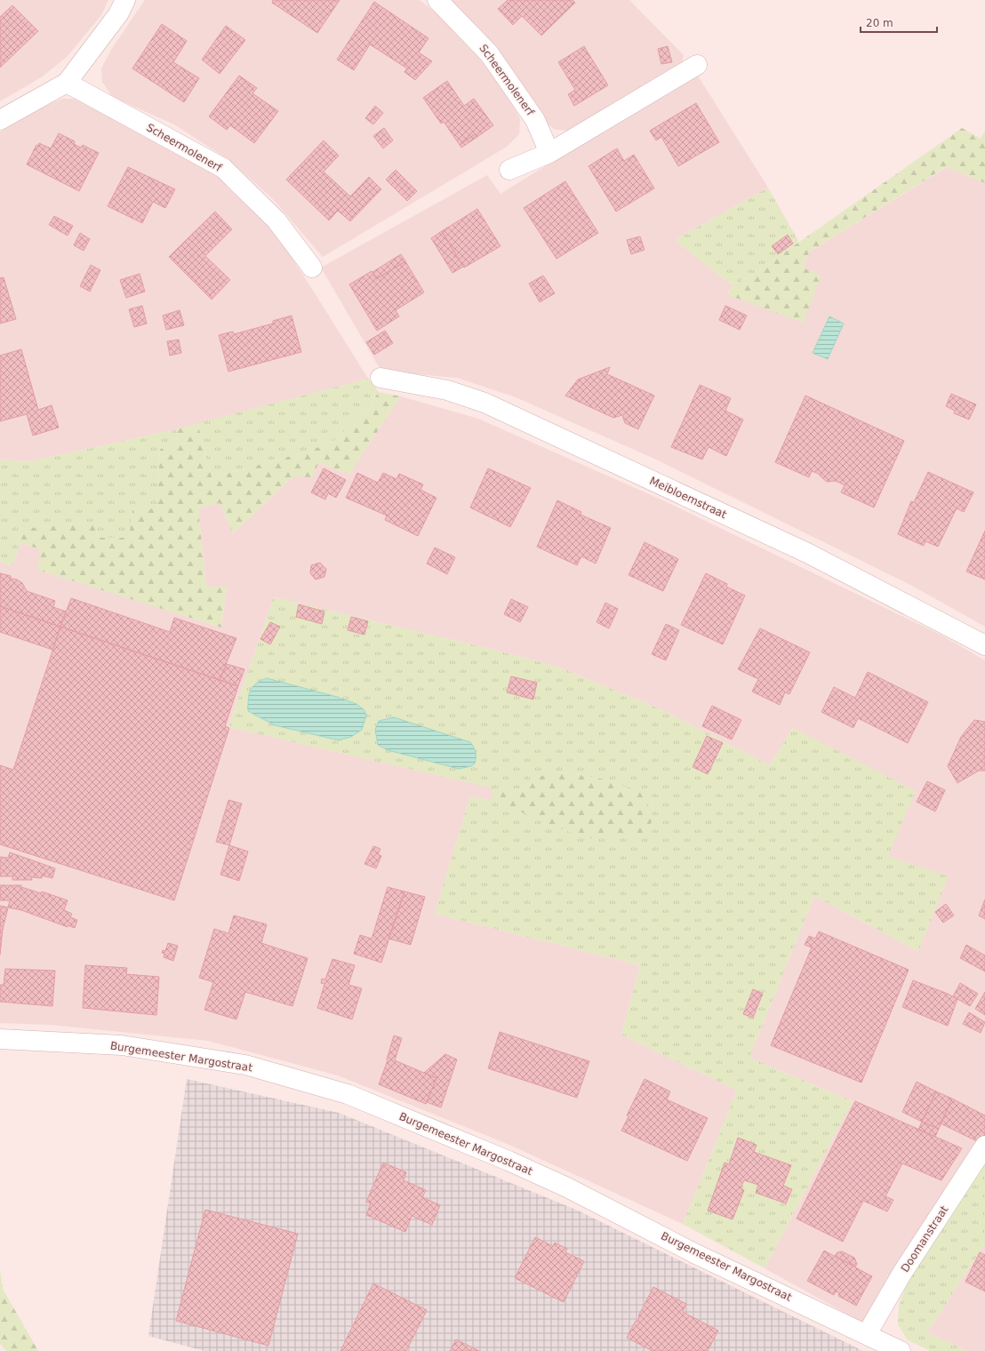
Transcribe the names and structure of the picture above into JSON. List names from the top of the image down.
{
  "streets": {
    "street": [
      "Scheermolenerf",
      "Meibloemstraat",
      "Burgemeester Margostraat",
      "Doomanstraat"
    ]
  },
  "crossings": [
    ["Burgemeester Margostraat", "Doomanstraat"]
  ],
  "scale_bar": "20 m"
}
